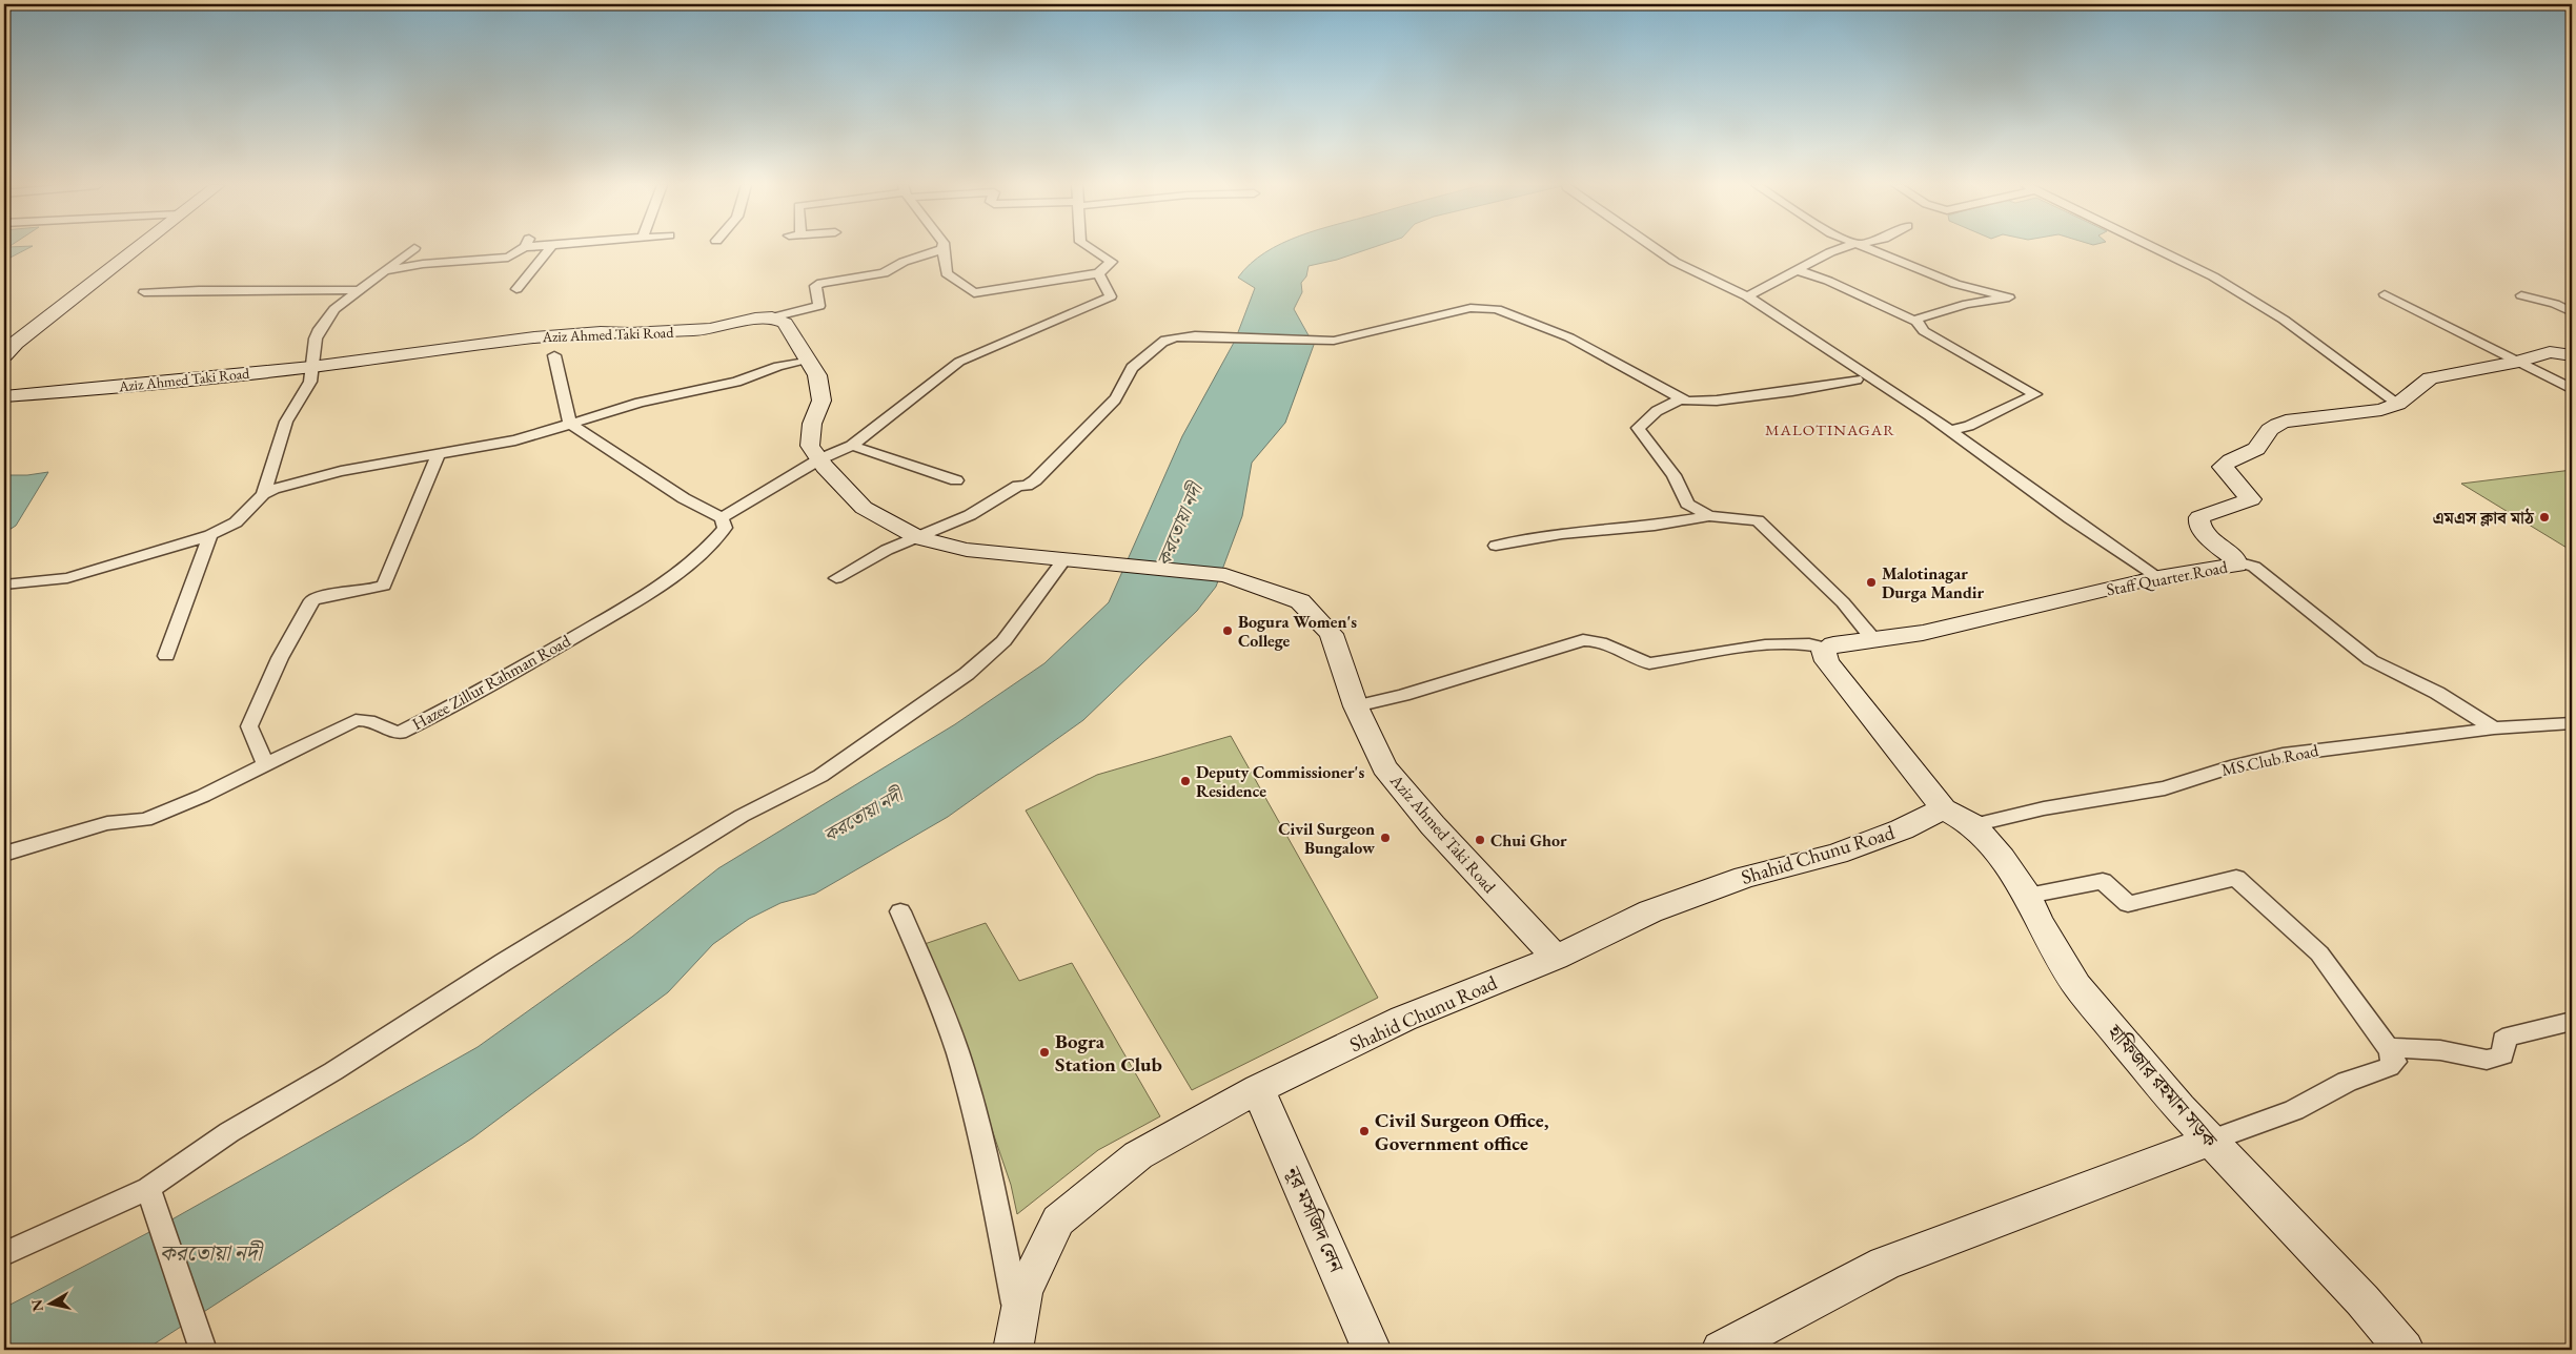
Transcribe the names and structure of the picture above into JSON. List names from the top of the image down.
{
  "streets": {
    "street": [
      "Aziz Ahmed Taki Road",
      "Staff Quarter Road",
      "Hazee Zillur Rahman Road",
      "MS Club Road",
      "Shahid Chunu Road",
      "হাফিজার রহমান সড়ক",
      "নূর মসজিদ লেন"
    ]
  },
  "crossings": [
    ["Aziz Ahmed Taki Road", "Shahid Chunu Road"],
    ["MS Club Road", "হাফিজার রহমান সড়ক"],
    ["Shahid Chunu Road", "হাফিজার রহমান সড়ক"],
    ["Shahid Chunu Road", "নূর মসজিদ লেন"]
  ],
  "districts": ["MALOTINAGAR"],
  "water": ["করতোয়া নদী"],
  "places": [
    "এমএস ক্লাব মাঠ",
    "Malotinagar Durga Mandir",
    "Bogura Women's College",
    "Deputy Commissioner's Residence",
    "Civil Surgeon Bungalow",
    "Chui Ghor",
    "Bogra Station Club",
    "Civil Surgeon Office, Government office"
  ],
  "north": "left"
}
